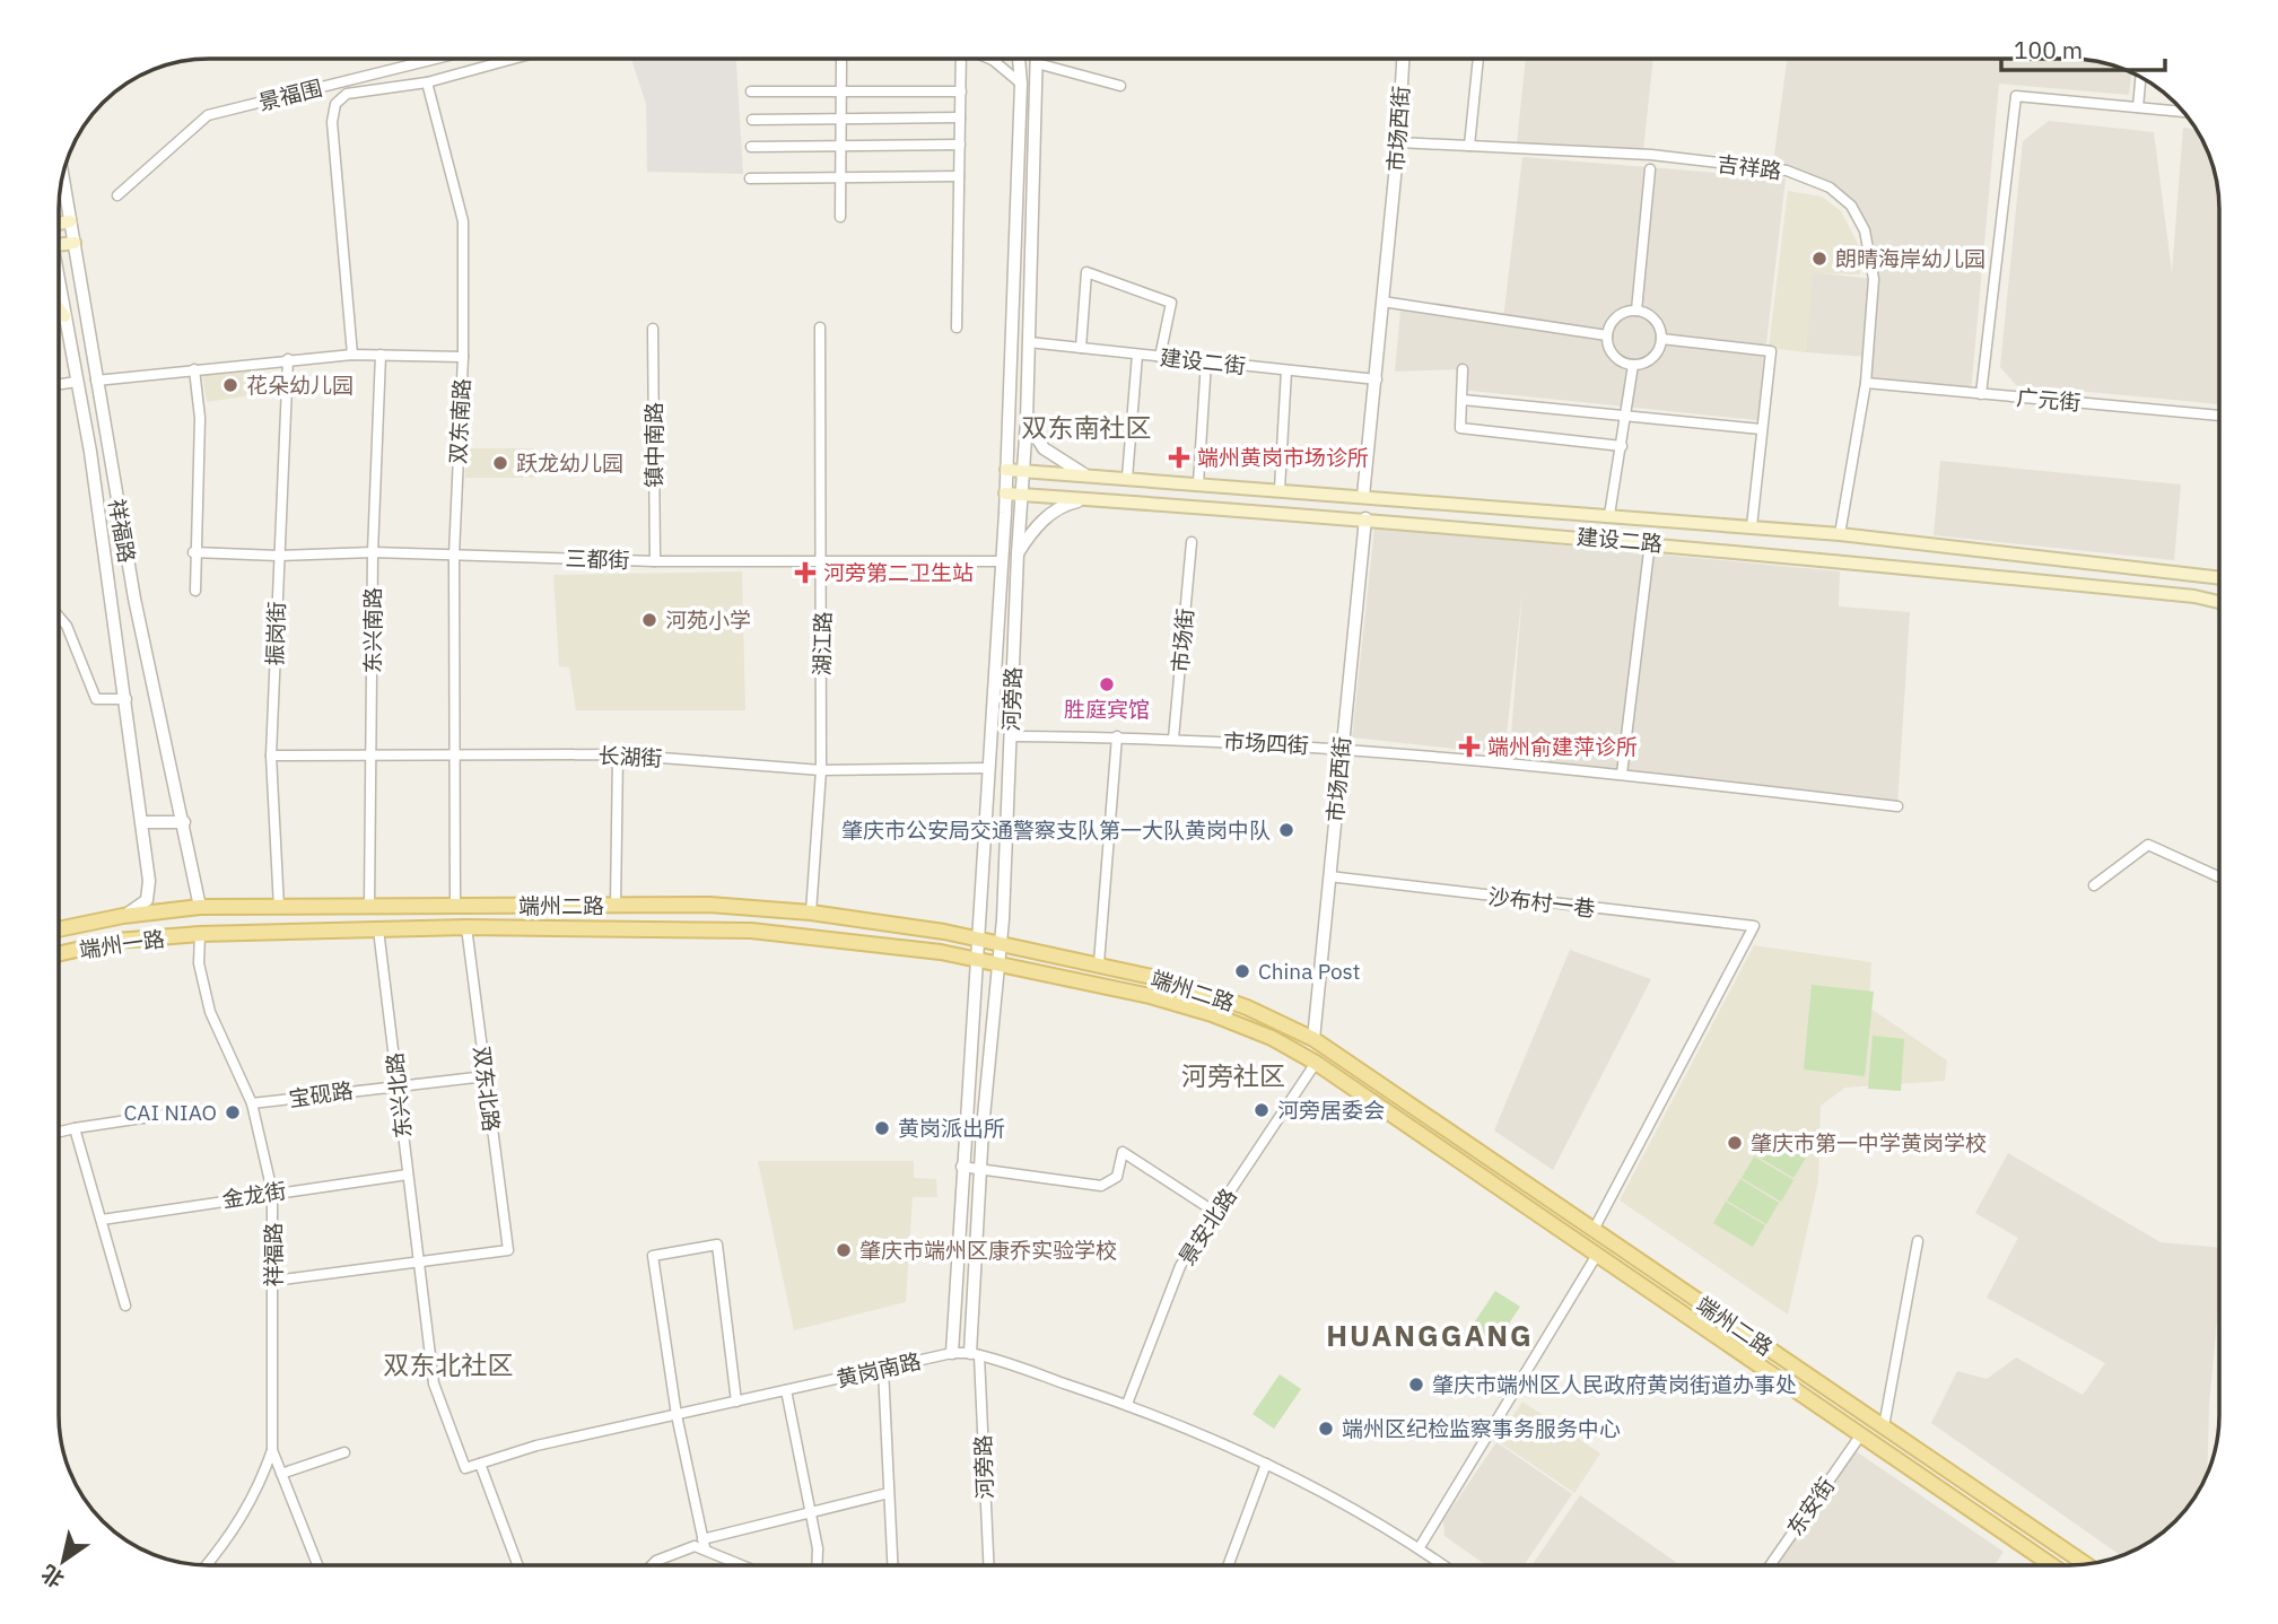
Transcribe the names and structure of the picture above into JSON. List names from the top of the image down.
{
  "streets": {
    "main road": ["建设二路", "端州二路", "端州一路"],
    "street": [
      "景福围",
      "市场西街",
      "吉祥路",
      "建设二街",
      "广元街",
      "双东南路",
      "镇中南路",
      "祥福路",
      "三都街",
      "东兴南路",
      "振岗街",
      "市场街",
      "湖江路",
      "河旁路",
      "市场四街",
      "长湖街",
      "沙布村一巷",
      "双东北路",
      "宝砚路",
      "东兴北路",
      "金龙街",
      "景安北路",
      "黄岗南路",
      "东安街"
    ]
  },
  "crossings": [
    ["市场西街", "吉祥路"],
    ["市场西街", "建设二街"],
    ["市场西街", "建设二路"],
    ["市场西街", "市场四街"],
    ["市场西街", "沙布村一巷"],
    ["市场西街", "端州二路"],
    ["吉祥路", "广元街"],
    ["吉祥路", "建设二路"],
    ["建设二街", "河旁路"],
    ["双东南路", "三都街"],
    ["双东南路", "长湖街"],
    ["双东南路", "端州二路"],
    ["镇中南路", "三都街"],
    ["祥福路", "端州二路"],
    ["祥福路", "端州一路"],
    ["祥福路", "宝砚路"],
    ["祥福路", "金龙街"],
    ["建设二路", "河旁路"],
    ["三都街", "东兴南路"],
    ["三都街", "振岗街"],
    ["三都街", "湖江路"],
    ["三都街", "河旁路"],
    ["东兴南路", "长湖街"],
    ["东兴南路", "端州二路"],
    ["振岗街", "长湖街"],
    ["振岗街", "端州二路"],
    ["市场街", "市场四街"],
    ["湖江路", "长湖街"],
    ["湖江路", "端州二路"],
    ["河旁路", "市场四街"],
    ["河旁路", "长湖街"],
    ["河旁路", "端州二路"],
    ["河旁路", "黄岗南路"],
    ["沙布村一巷", "端州二路"],
    ["端州二路", "端州一路"],
    ["端州二路", "双东北路"],
    ["端州二路", "东兴北路"],
    ["端州二路", "景安北路"],
    ["端州二路", "东安街"],
    ["双东北路", "宝砚路"],
    ["双东北路", "东兴北路"],
    ["宝砚路", "东兴北路"],
    ["东兴北路", "金龙街"],
    ["景安北路", "黄岗南路"]
  ],
  "districts": [
    "双东南社区",
    "河旁社区",
    "HUANGGANG",
    "双东北社区"
  ],
  "places": {
    "other": [
      "朗晴海岸幼儿园",
      "花朵幼儿园",
      "跃龙幼儿园",
      "河苑小学",
      "胜庭宾馆",
      "肇庆市公安局交通警察支队第一大队黄岗中队",
      "China Post",
      "河旁居委会",
      "CAI NIAO",
      "黄岗派出所",
      "肇庆市第一中学黄岗学校",
      "肇庆市端州区康乔实验学校",
      "肇庆市端州区人民政府黄岗街道办事处",
      "端州区纪检监察事务服务中心"
    ],
    "health": ["端州黄岗市场诊所", "河旁第二卫生站", "端州俞建萍诊所"]
  },
  "scale_bar": "100 m",
  "north": "bottom left"
}
